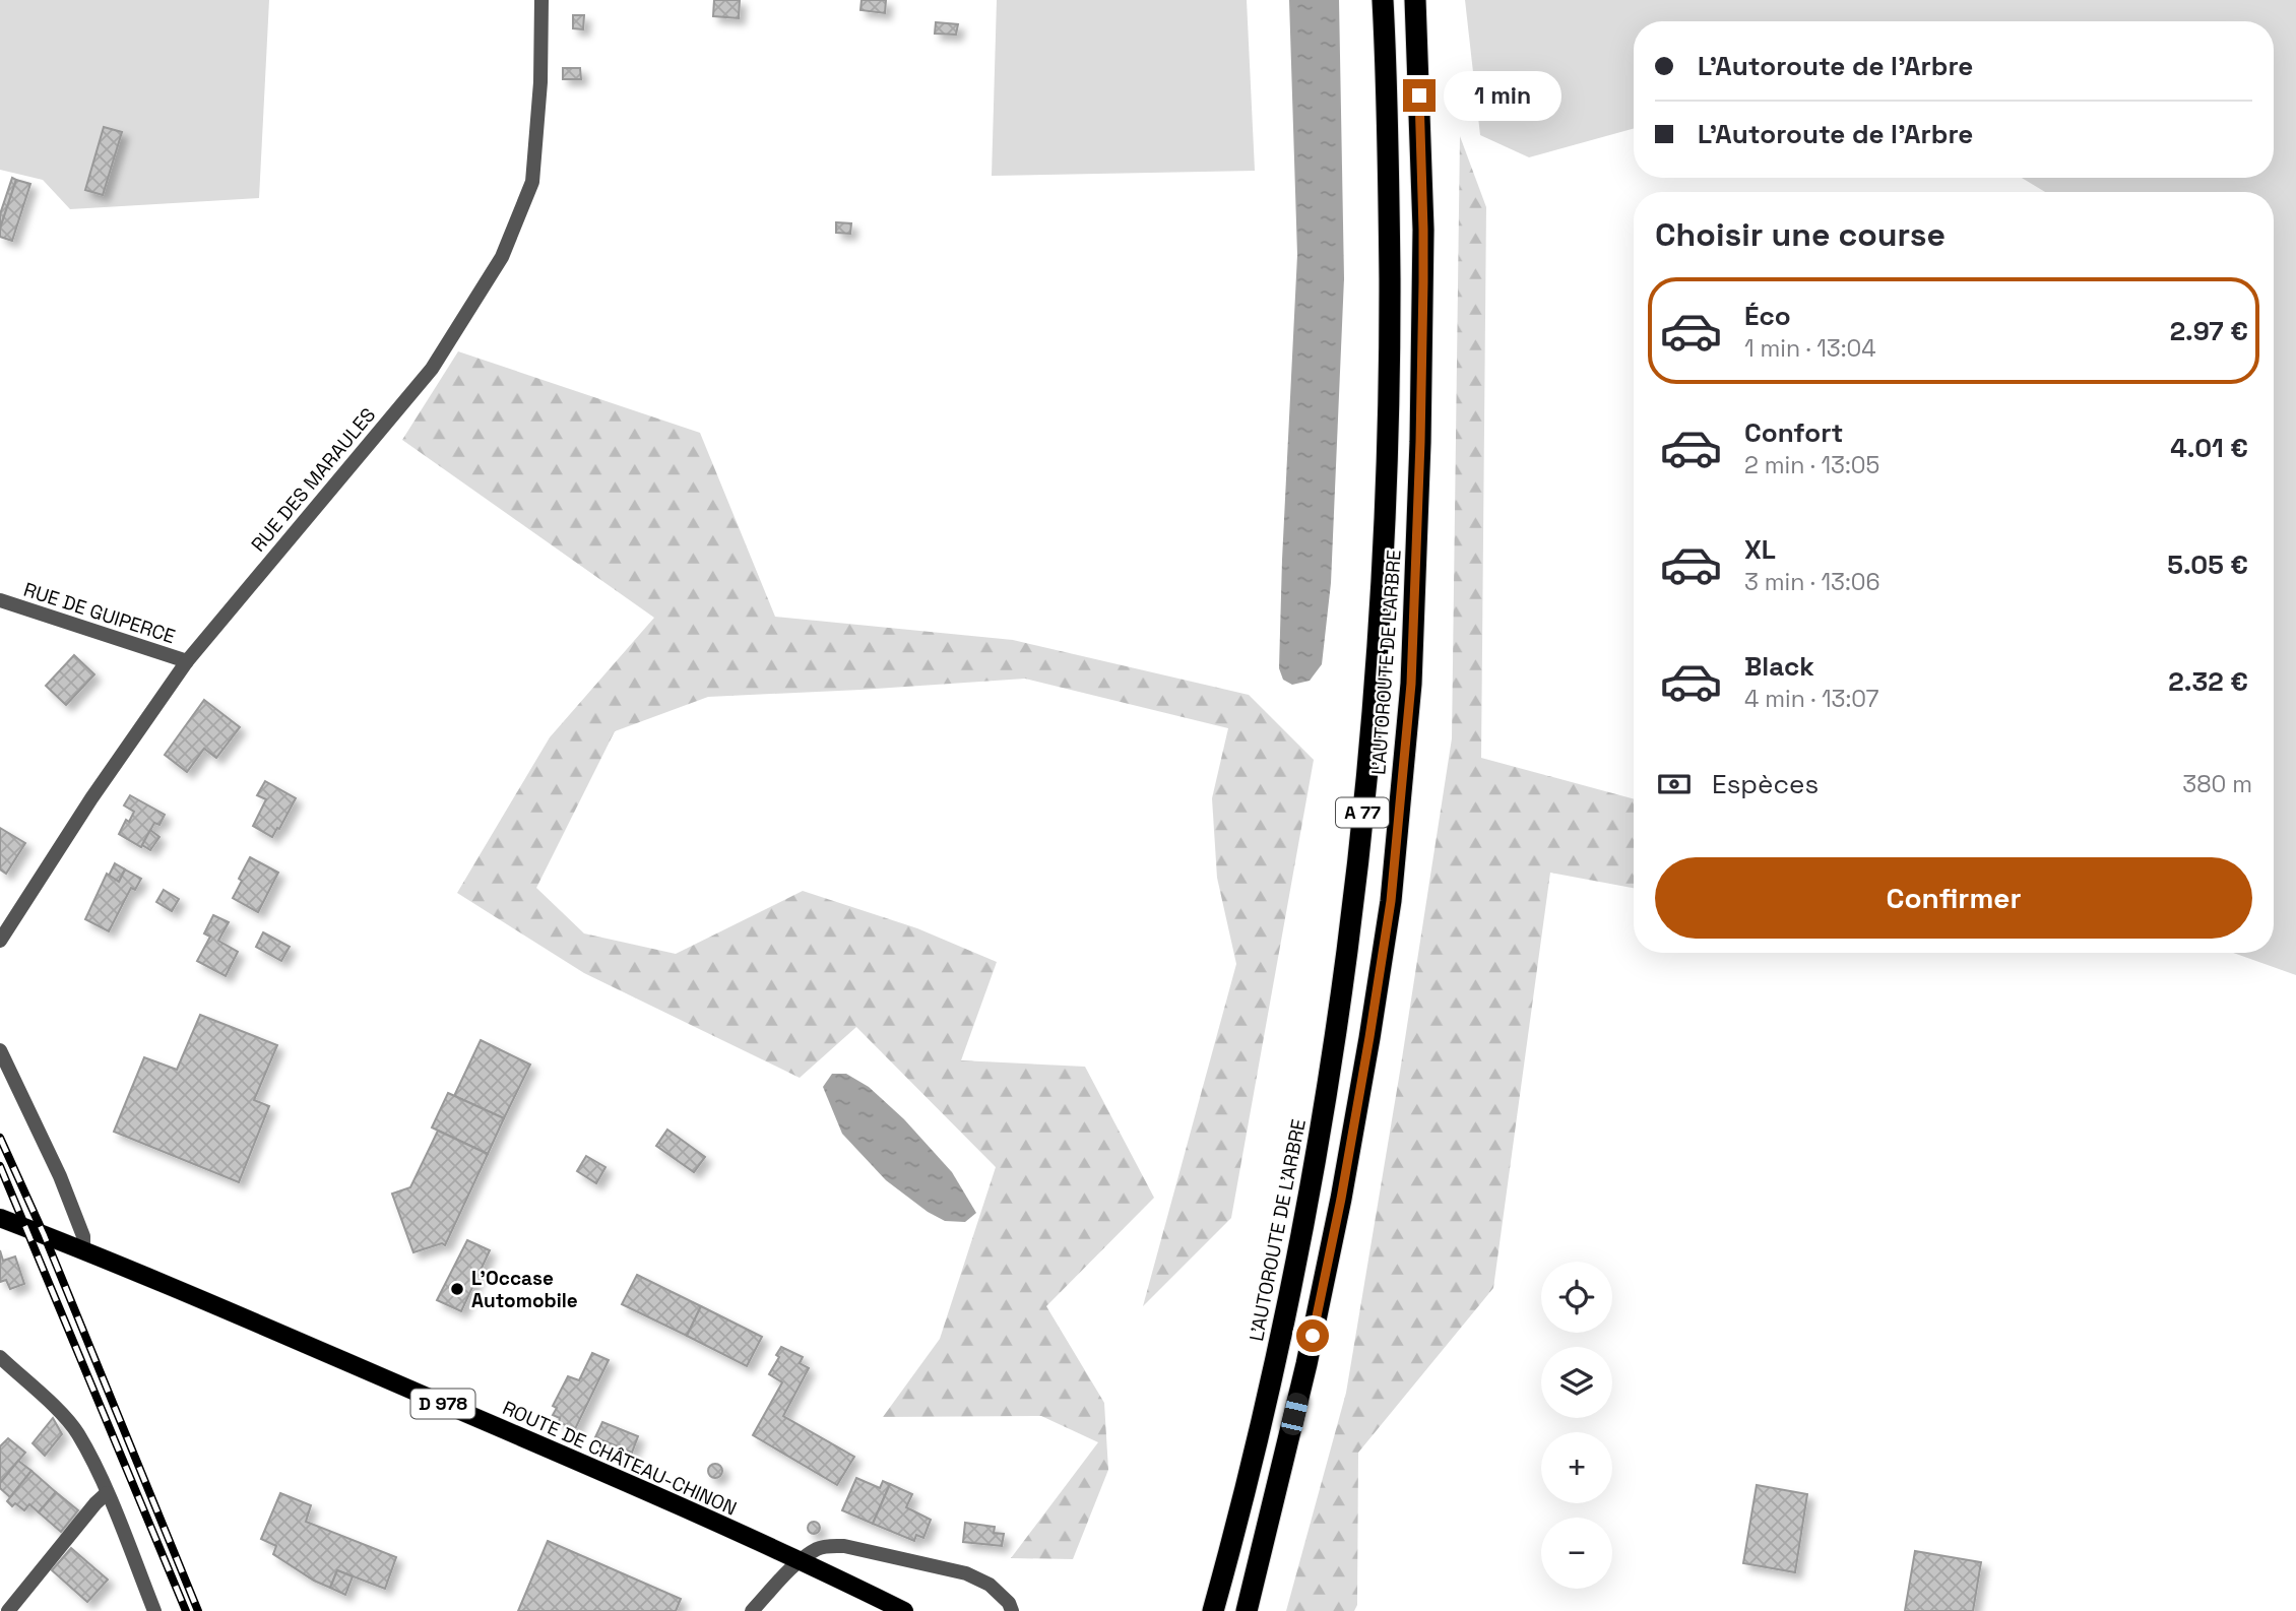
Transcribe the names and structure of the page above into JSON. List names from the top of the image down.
{
  "streets": {
    "highway": ["L'AUTOROUTE DE L'ARBRE", "A 77"],
    "main road": ["D 978", "ROUTE DE CHÂTEAU-CHINON"],
    "street": ["RUE DES MARAULES", "RUE DE GUIPERCE"]
  },
  "crossings": [
    ["RUE DES MARAULES", "RUE DE GUIPERCE"]
  ],
  "places": ["L'Occase Automobile"],
  "page": {
    "banner": ["L'Autoroute de l'Arbre", "L'Autoroute de l'Arbre"],
    "bubble": "1 min",
    "heading": "Choisir une course",
    "list": [
      {
        "name": "Éco",
        "note": "1 min · 13:04",
        "value": "2.97 €"
      },
      {
        "name": "Confort",
        "note": "2 min · 13:05",
        "value": "4.01 €"
      },
      {
        "name": "XL",
        "note": "3 min · 13:06",
        "value": "5.05 €"
      },
      {
        "name": "Black",
        "note": "4 min · 13:07",
        "value": "2.32 €"
      }
    ],
    "pay": ["Espèces", "380 m"],
    "buttons": "Confirmer",
    "map_buttons": ["+", "−"]
  }
}
